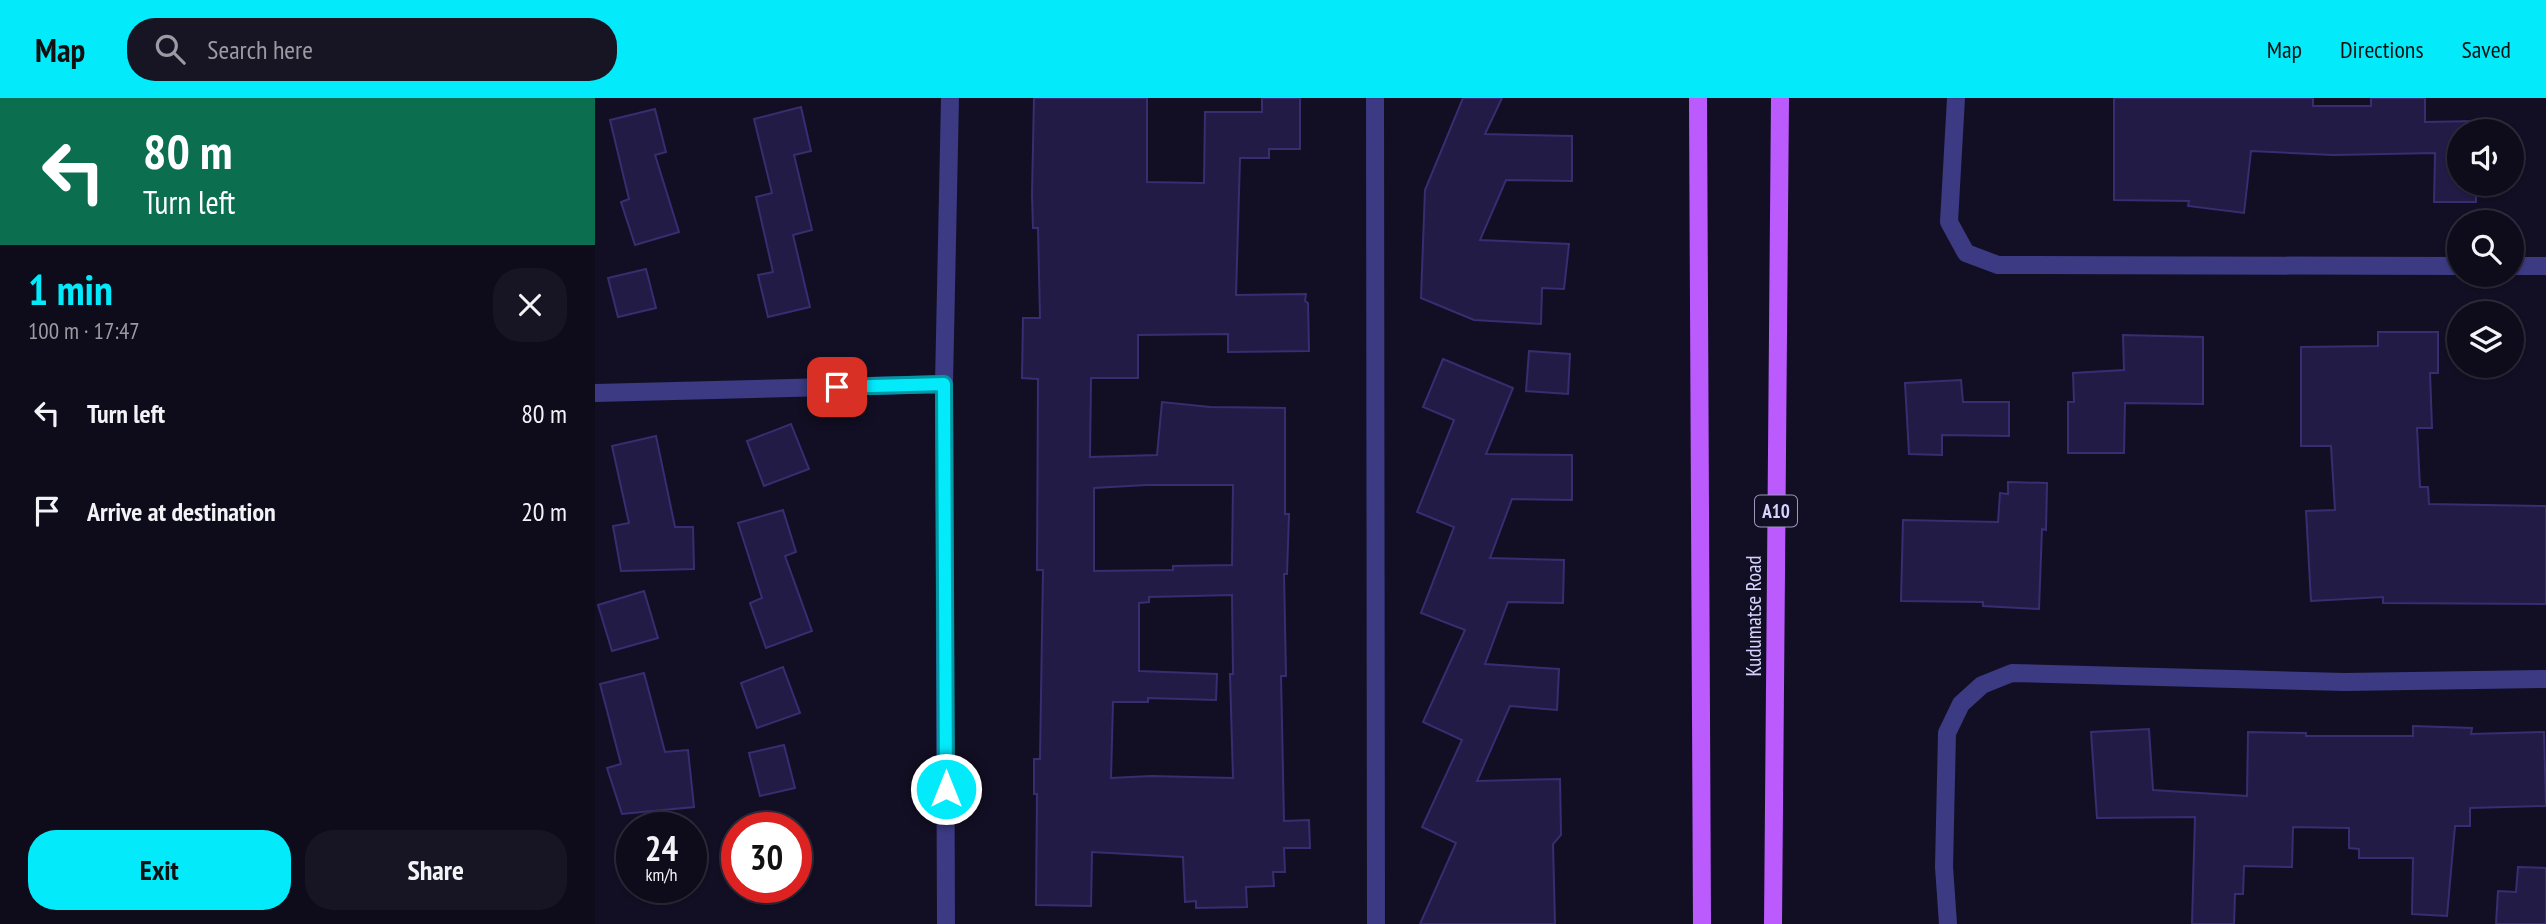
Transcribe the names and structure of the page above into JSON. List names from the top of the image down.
{
  "streets": {
    "main road": ["A10", "Kudumatse Road"]
  },
  "page": {
    "header": "Map",
    "search": "Search here",
    "nav": ["Map", "Directions", "Saved"],
    "turn": ["80 m", "Turn left"],
    "heading": ["1 min", "100 m · 17:47"],
    "list": [
      {
        "name": "Turn left",
        "value": "80 m"
      },
      {
        "name": "Arrive at destination",
        "value": "20 m"
      }
    ],
    "speed": "24 km/h",
    "limit": "30",
    "buttons": ["Exit", "Share"]
  }
}
